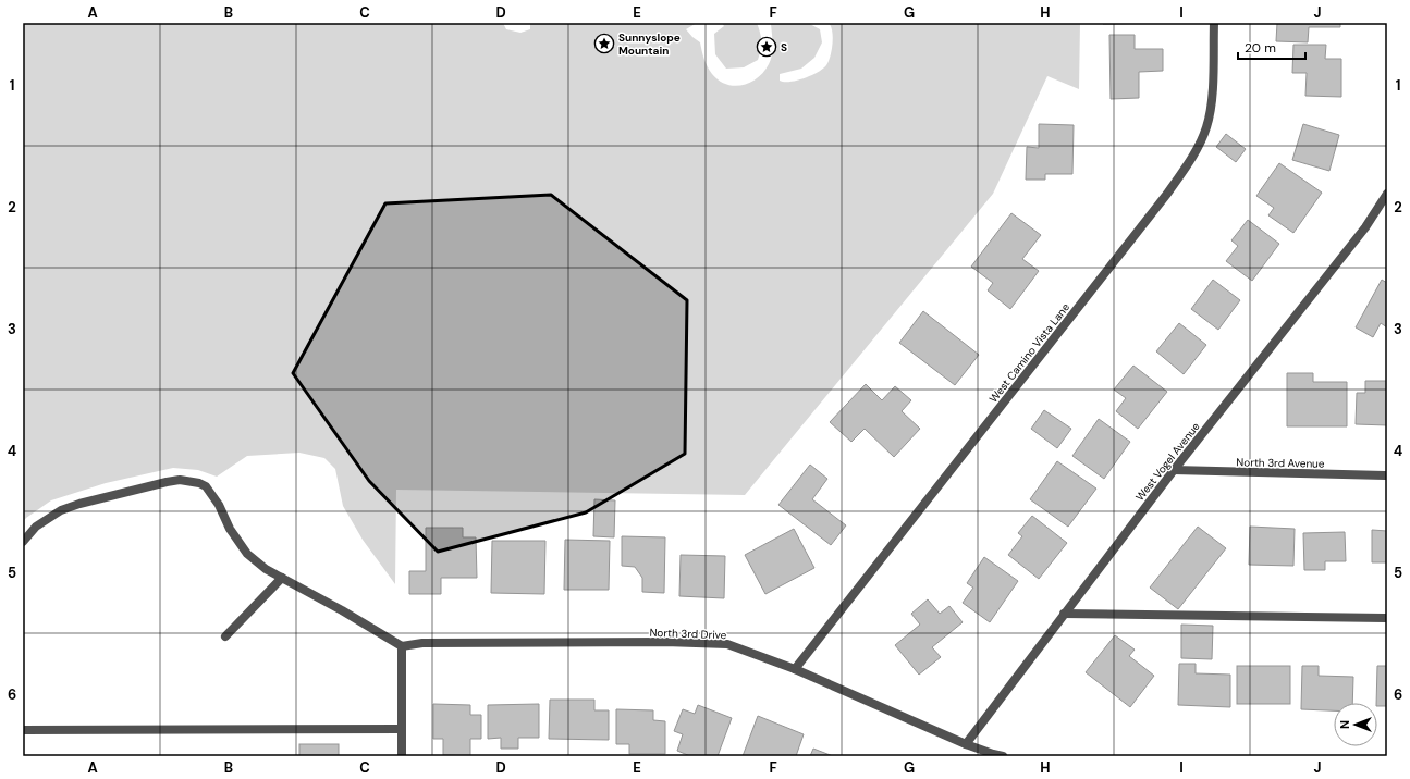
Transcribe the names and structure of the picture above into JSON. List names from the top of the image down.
{
  "streets": {
    "street": [
      "West Camino Vista Lane",
      "West Vogel Avenue",
      "North 3rd Avenue",
      "North 3rd Drive"
    ]
  },
  "crossings": [
    ["West Camino Vista Lane", "North 3rd Drive"],
    ["West Vogel Avenue", "North 3rd Avenue"],
    ["West Vogel Avenue", "North 3rd Drive"]
  ],
  "places": {
    "place": ["Sunnyslope Mountain", "S"]
  },
  "scale_bar": "20 m",
  "north": "left",
  "grid": {
    "columns": [
      "A",
      "B",
      "C",
      "D",
      "E",
      "F",
      "G",
      "H",
      "I",
      "J"
    ],
    "rows": [
      "1",
      "2",
      "3",
      "4",
      "5",
      "6"
    ]
  }
}
